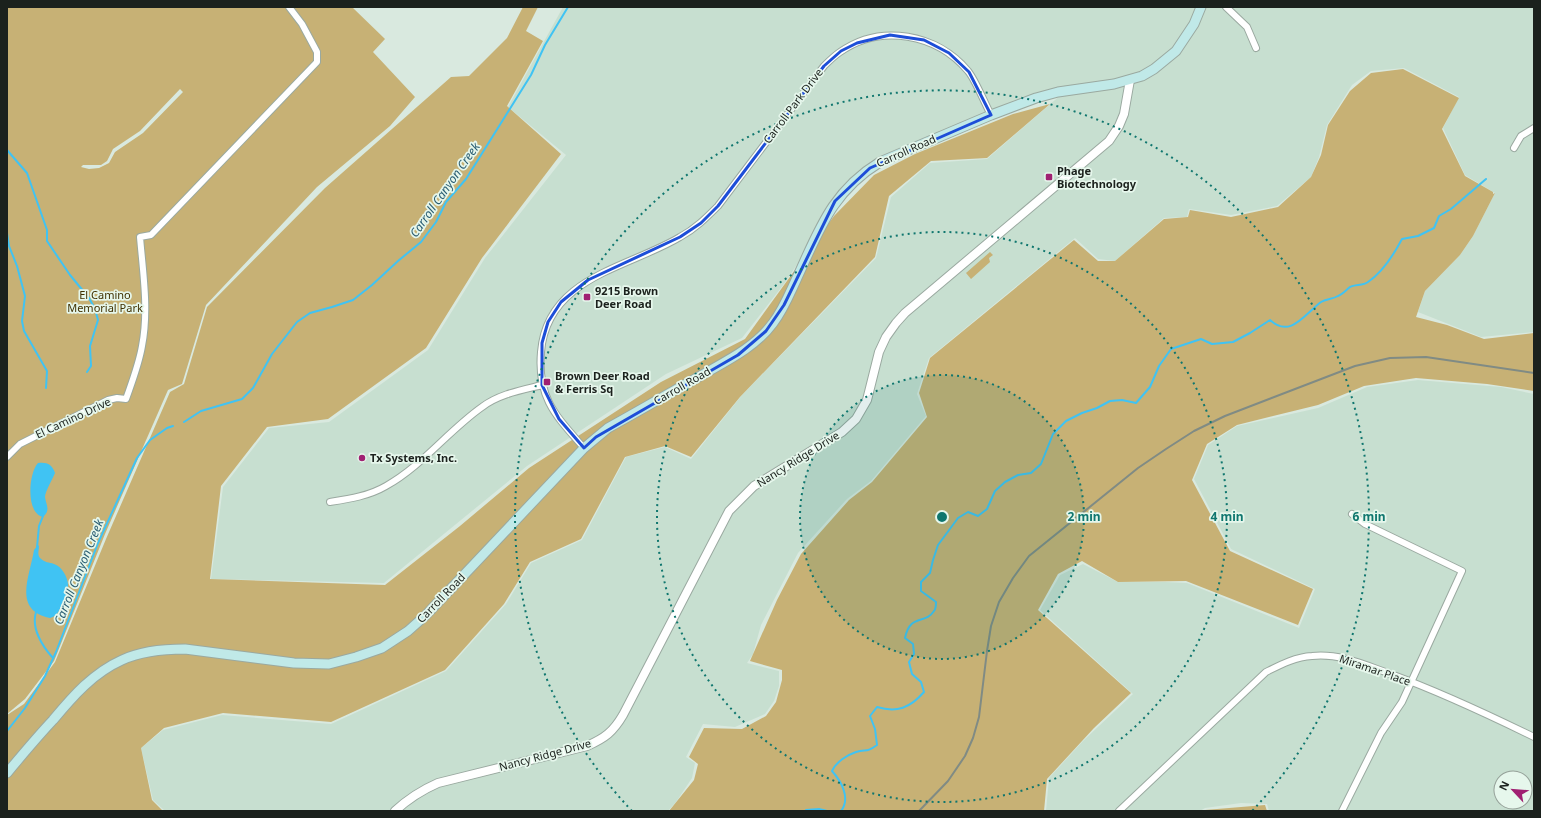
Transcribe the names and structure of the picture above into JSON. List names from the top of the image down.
{
  "streets": {
    "main road": ["Carroll Road"],
    "street": [
      "Carroll Park Drive",
      "El Camino Drive",
      "Nancy Ridge Drive",
      "Miramar Place"
    ]
  },
  "crossings": [
    ["Carroll Park Drive", "Carroll Road"],
    ["Carroll Road", "Nancy Ridge Drive"]
  ],
  "water": ["Carroll Canyon Creek"],
  "parks": ["El Camino Memorial Park"],
  "places": {
    "transit": ["Phage Biotechnology", "9215 Brown Deer Road", "Brown Deer Road & Ferris Sq"],
    "other": ["Tx Systems, Inc."]
  },
  "north": "top left",
  "rings": ["2 min", "4 min", "6 min"]
}
